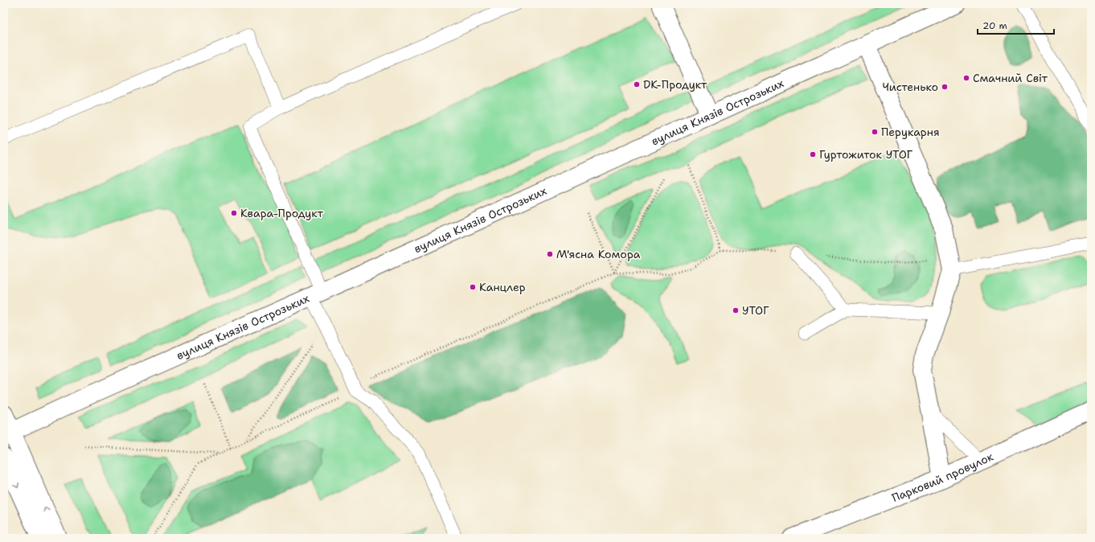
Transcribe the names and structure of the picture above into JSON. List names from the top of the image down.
{
  "streets": {
    "street": ["вулиця Князів Острозьких", "Парковий провулок"]
  },
  "places": [
    "Смачний Світ",
    "DK-Продукт",
    "Чистенько",
    "Перукарня",
    "Гуртожиток УТОГ",
    "Квара-Продукт",
    "М'ясна Комора",
    "Канцлер",
    "УТОГ"
  ],
  "scale_bar": "20 m"
}
